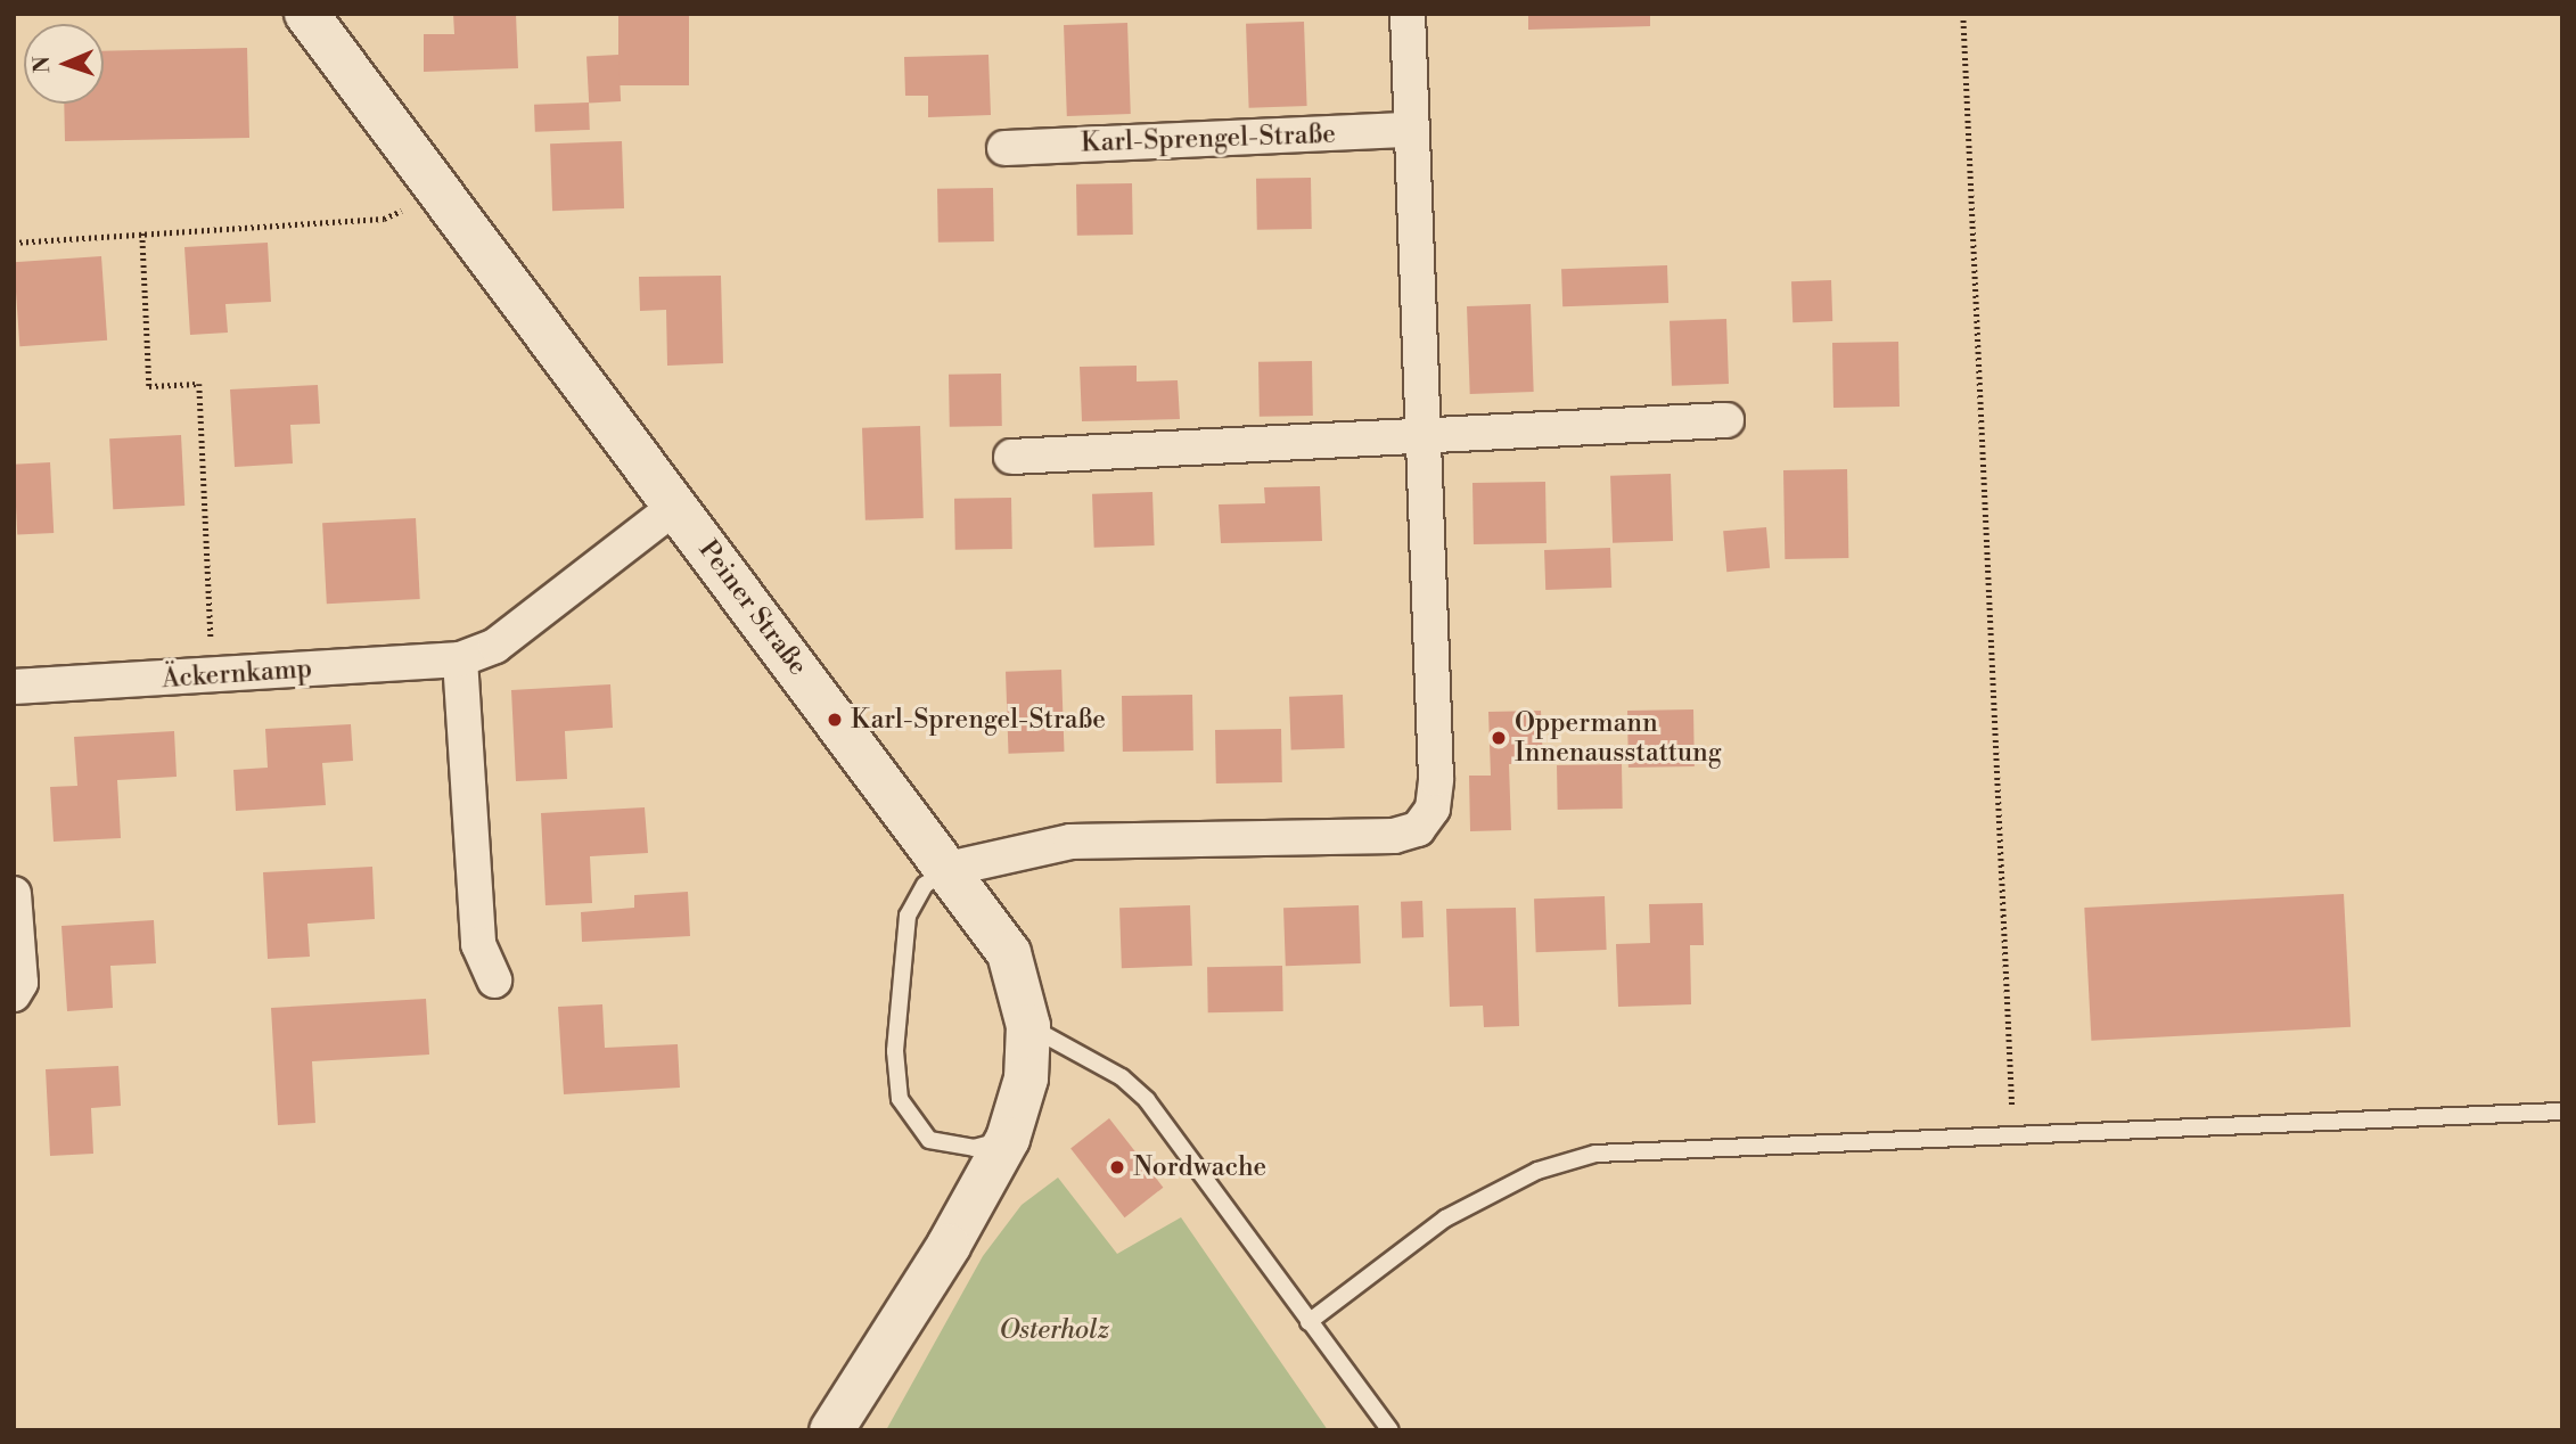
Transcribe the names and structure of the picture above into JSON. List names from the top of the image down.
{
  "streets": {
    "main road": ["Peiner Straße"],
    "street": ["Karl-Sprengel-Straße", "Äckernkamp"]
  },
  "crossings": [
    ["Peiner Straße", "Äckernkamp"]
  ],
  "parks": ["Osterholz"],
  "places": ["Karl-Sprengel-Straße", "Oppermann Innenausstattung", "Nordwache"],
  "north": "left"
}
